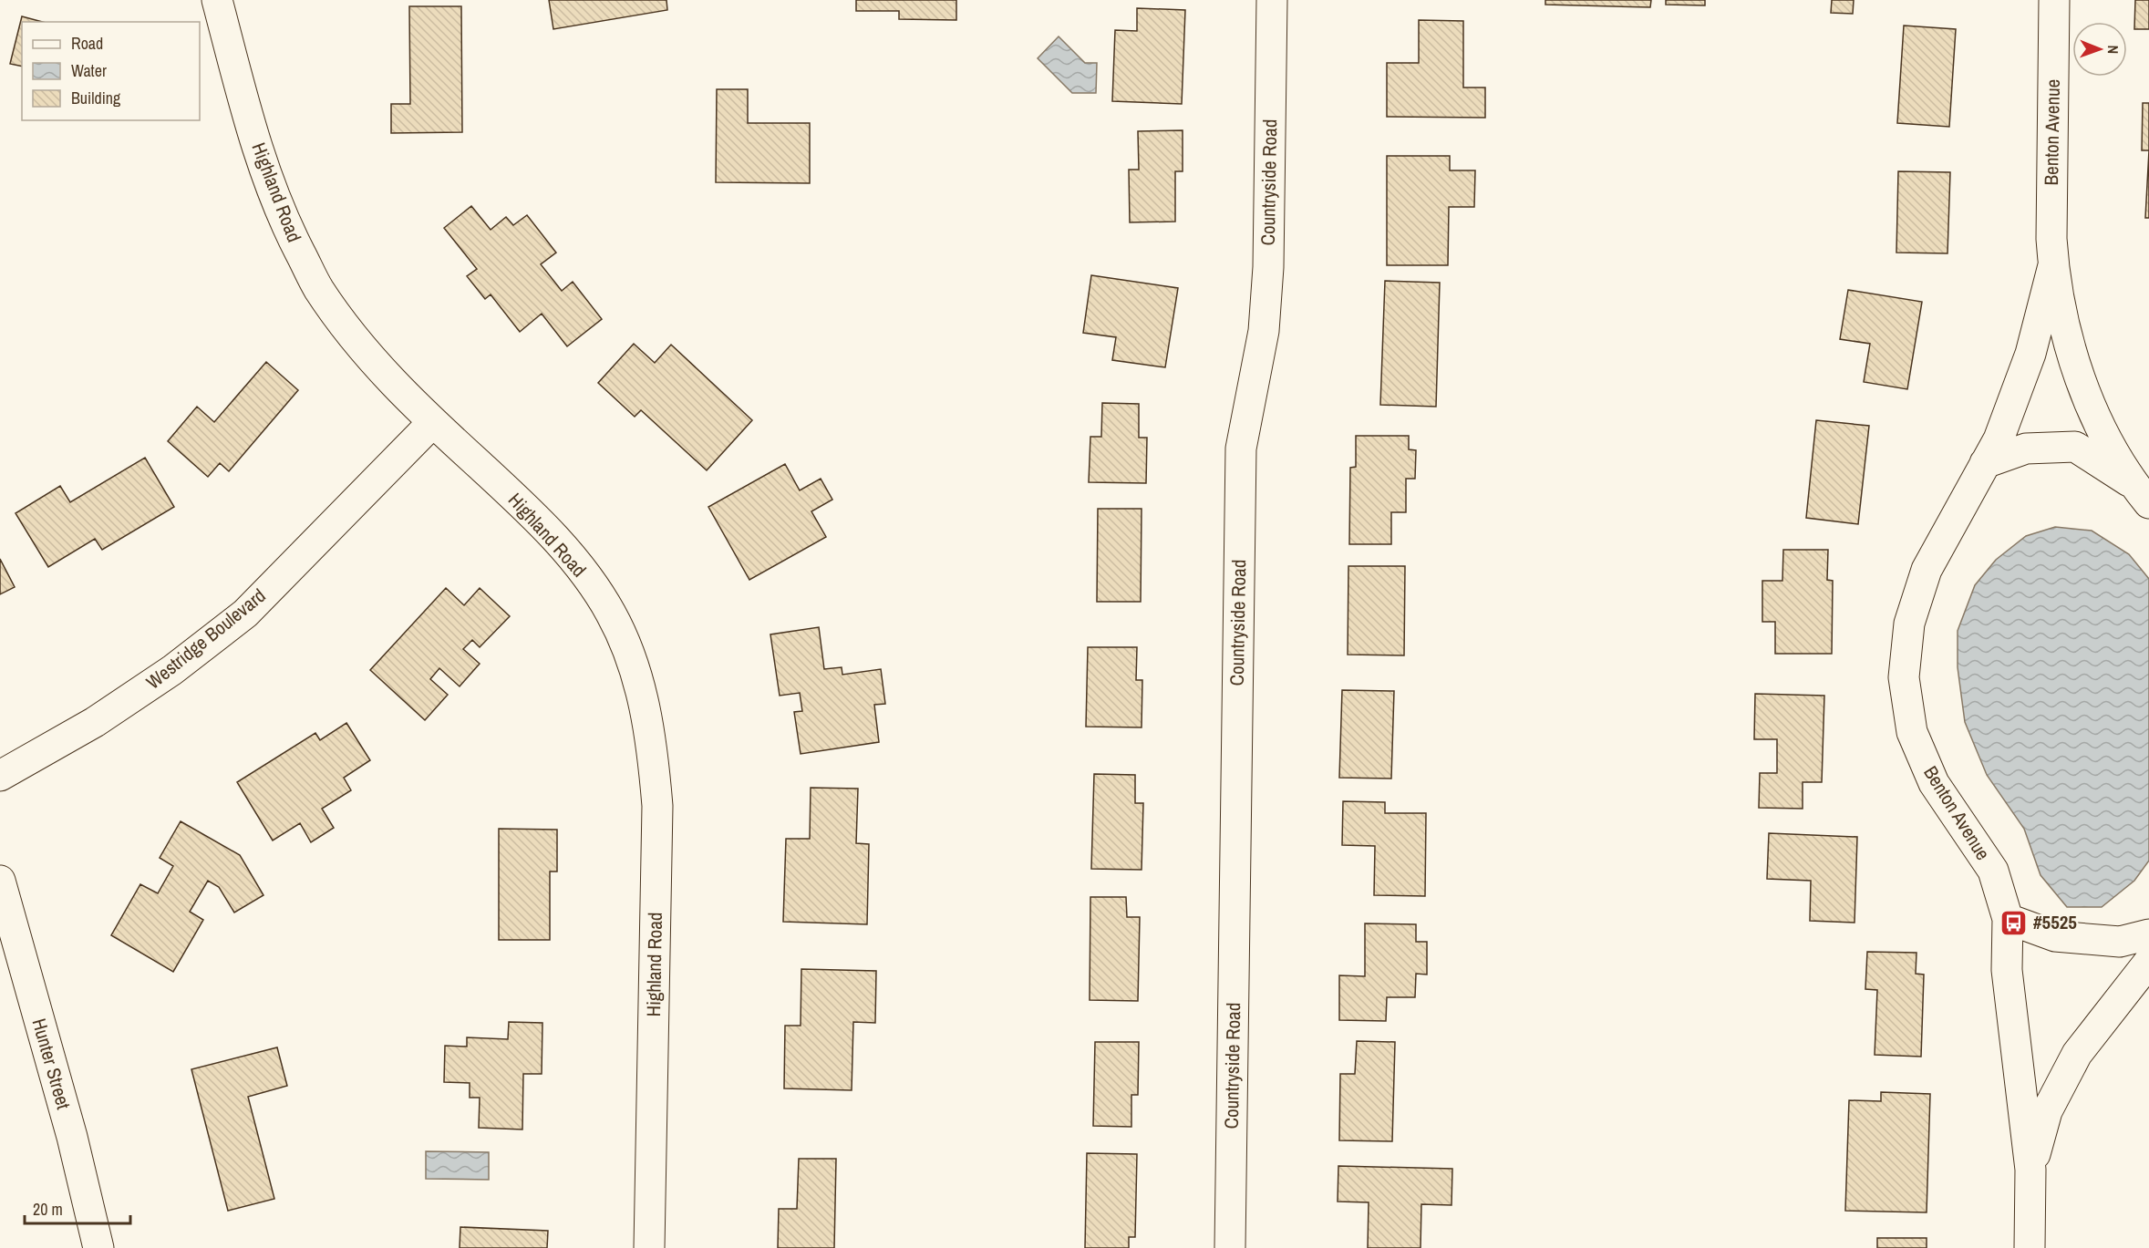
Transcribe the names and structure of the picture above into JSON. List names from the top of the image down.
{
  "streets": {
    "street": [
      "Benton Avenue",
      "Countryside Road",
      "Highland Road",
      "Westridge Boulevard",
      "Hunter Street"
    ]
  },
  "crossings": [
    ["Highland Road", "Westridge Boulevard"]
  ],
  "places": {
    "bus stop": ["#5525"]
  },
  "legend": ["Road", "Water", "Building"],
  "scale_bar": "20 m",
  "north": "right"
}
